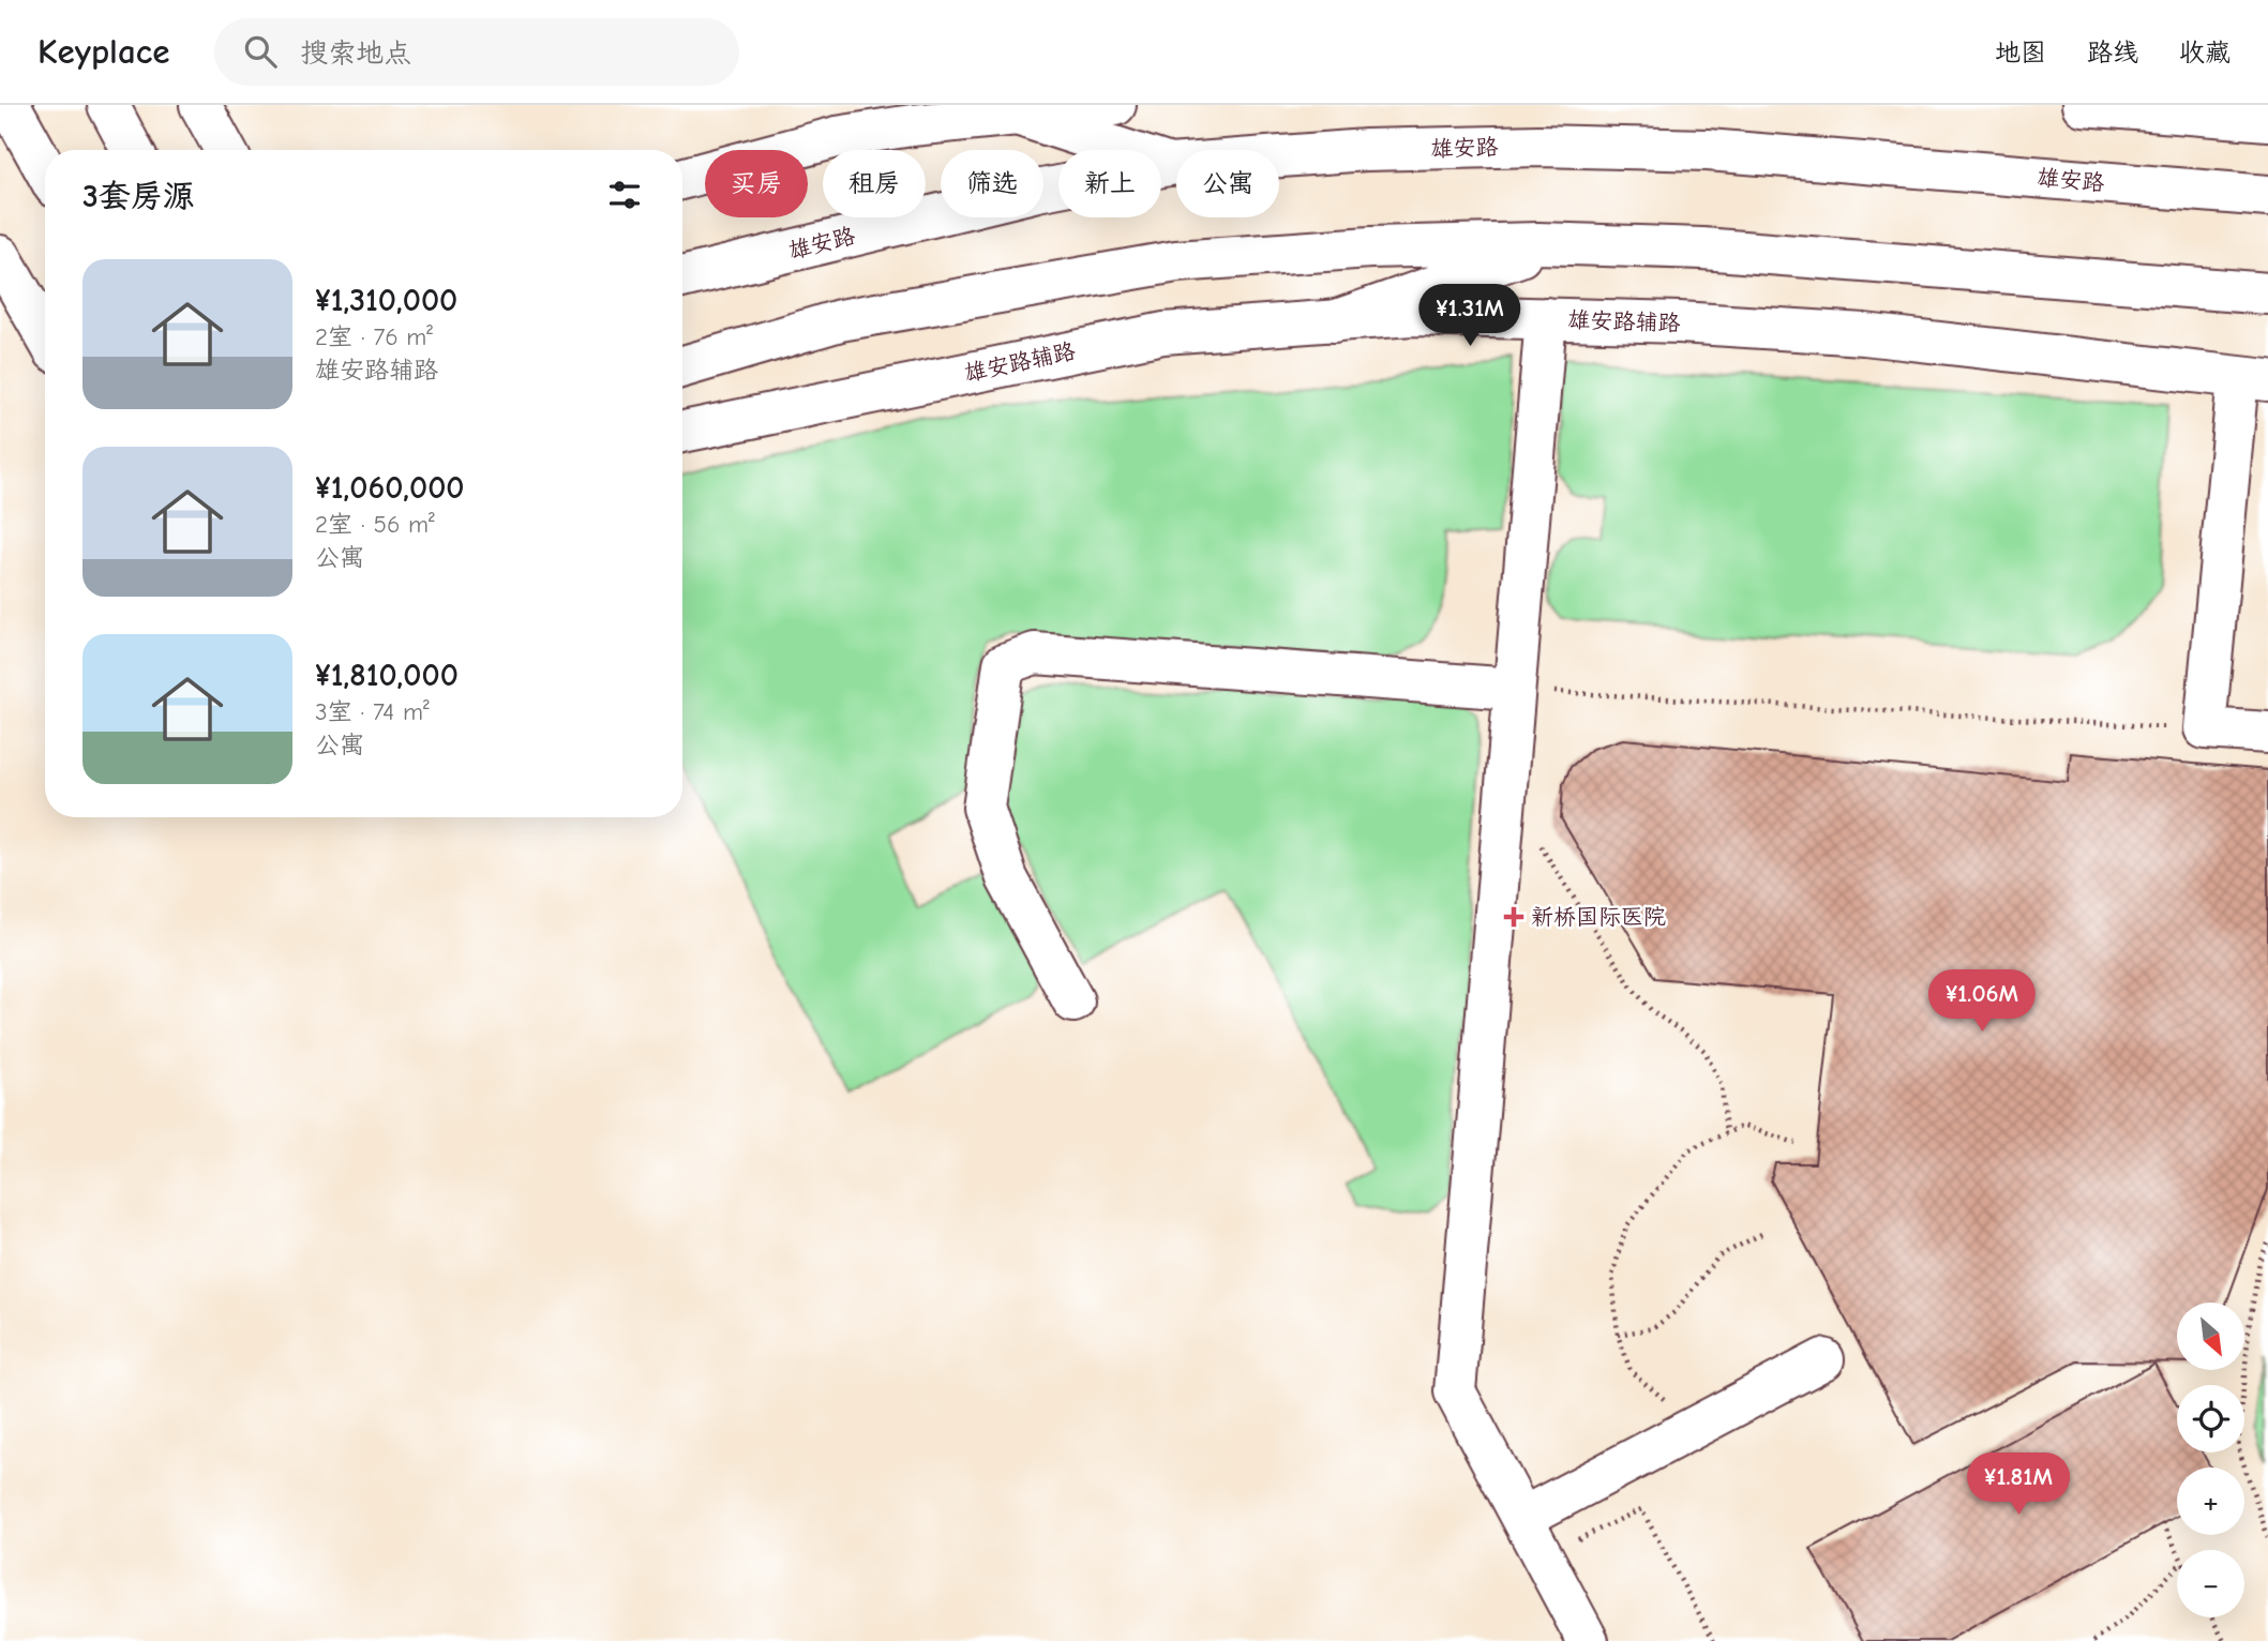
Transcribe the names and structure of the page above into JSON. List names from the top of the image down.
{
  "streets": {
    "main road": ["雄安路", "雄安路辅路"]
  },
  "places": {
    "health": ["新桥国际医院"]
  },
  "north": "bottom right",
  "page": {
    "header": "Keyplace",
    "search": "搜索地点",
    "nav": ["地图", "路线", "收藏"],
    "chip": [
      "买房",
      "租房",
      "筛选",
      "新上",
      "公寓"
    ],
    "heading": "3套房源",
    "list": [
      {
        "name": "¥1,310,000",
        "note": "2室 · 76 m² · 雄安路辅路"
      },
      {
        "name": "¥1,060,000",
        "note": "2室 · 56 m² · 公寓"
      },
      {
        "name": "¥1,810,000",
        "note": "3室 · 74 m² · 公寓"
      }
    ],
    "price": ["¥1.31M", "¥1.06M", "¥1.81M"],
    "map_buttons": ["+", "−"]
  }
}
